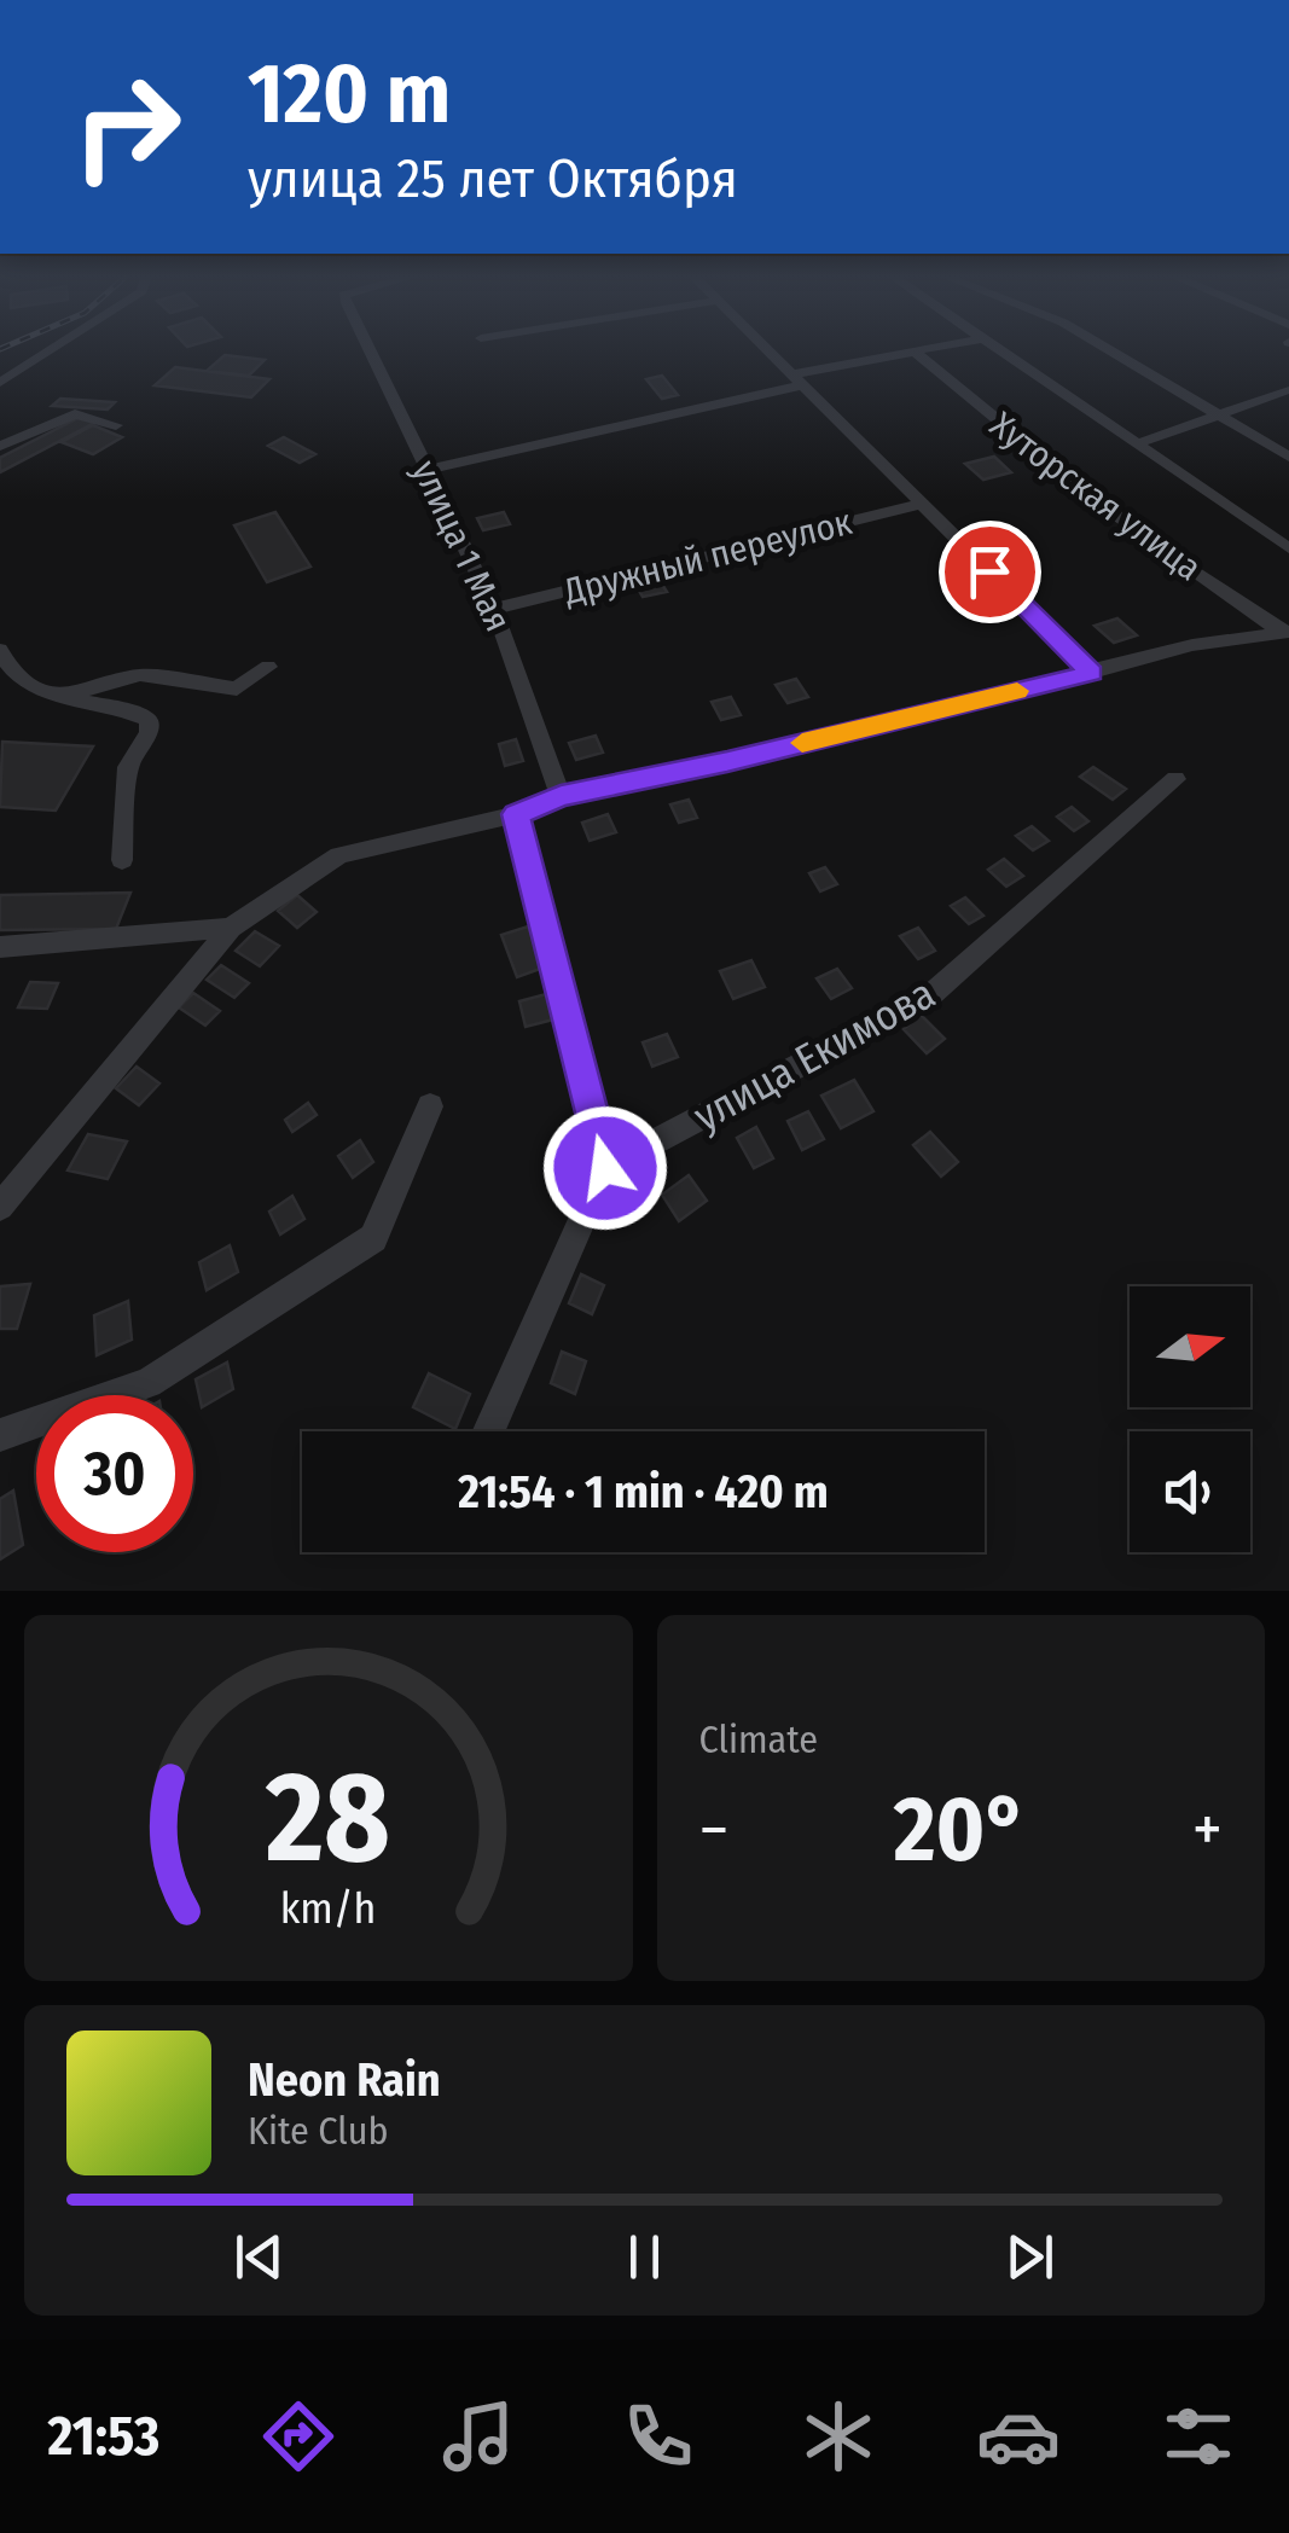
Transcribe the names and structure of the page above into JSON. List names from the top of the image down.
{
  "streets": {
    "street": [
      "Хуторская улица",
      "улица 1 Мая",
      "Дружный переулок",
      "улица Екимова"
    ]
  },
  "crossings": [
    ["улица 1 Мая", "Дружный переулок"]
  ],
  "north": "right",
  "page": {
    "turn": ["120 m", "улица 25 лет Октября"],
    "limit": "30",
    "trip": "21:54 · 1 min · 420 m",
    "tile": "Climate",
    "heat": ["−", "20°", "+"],
    "song": ["Neon Rain", "Kite Club"],
    "tabs": "21:53",
    "gauge": ["28", "km/h"]
  }
}
